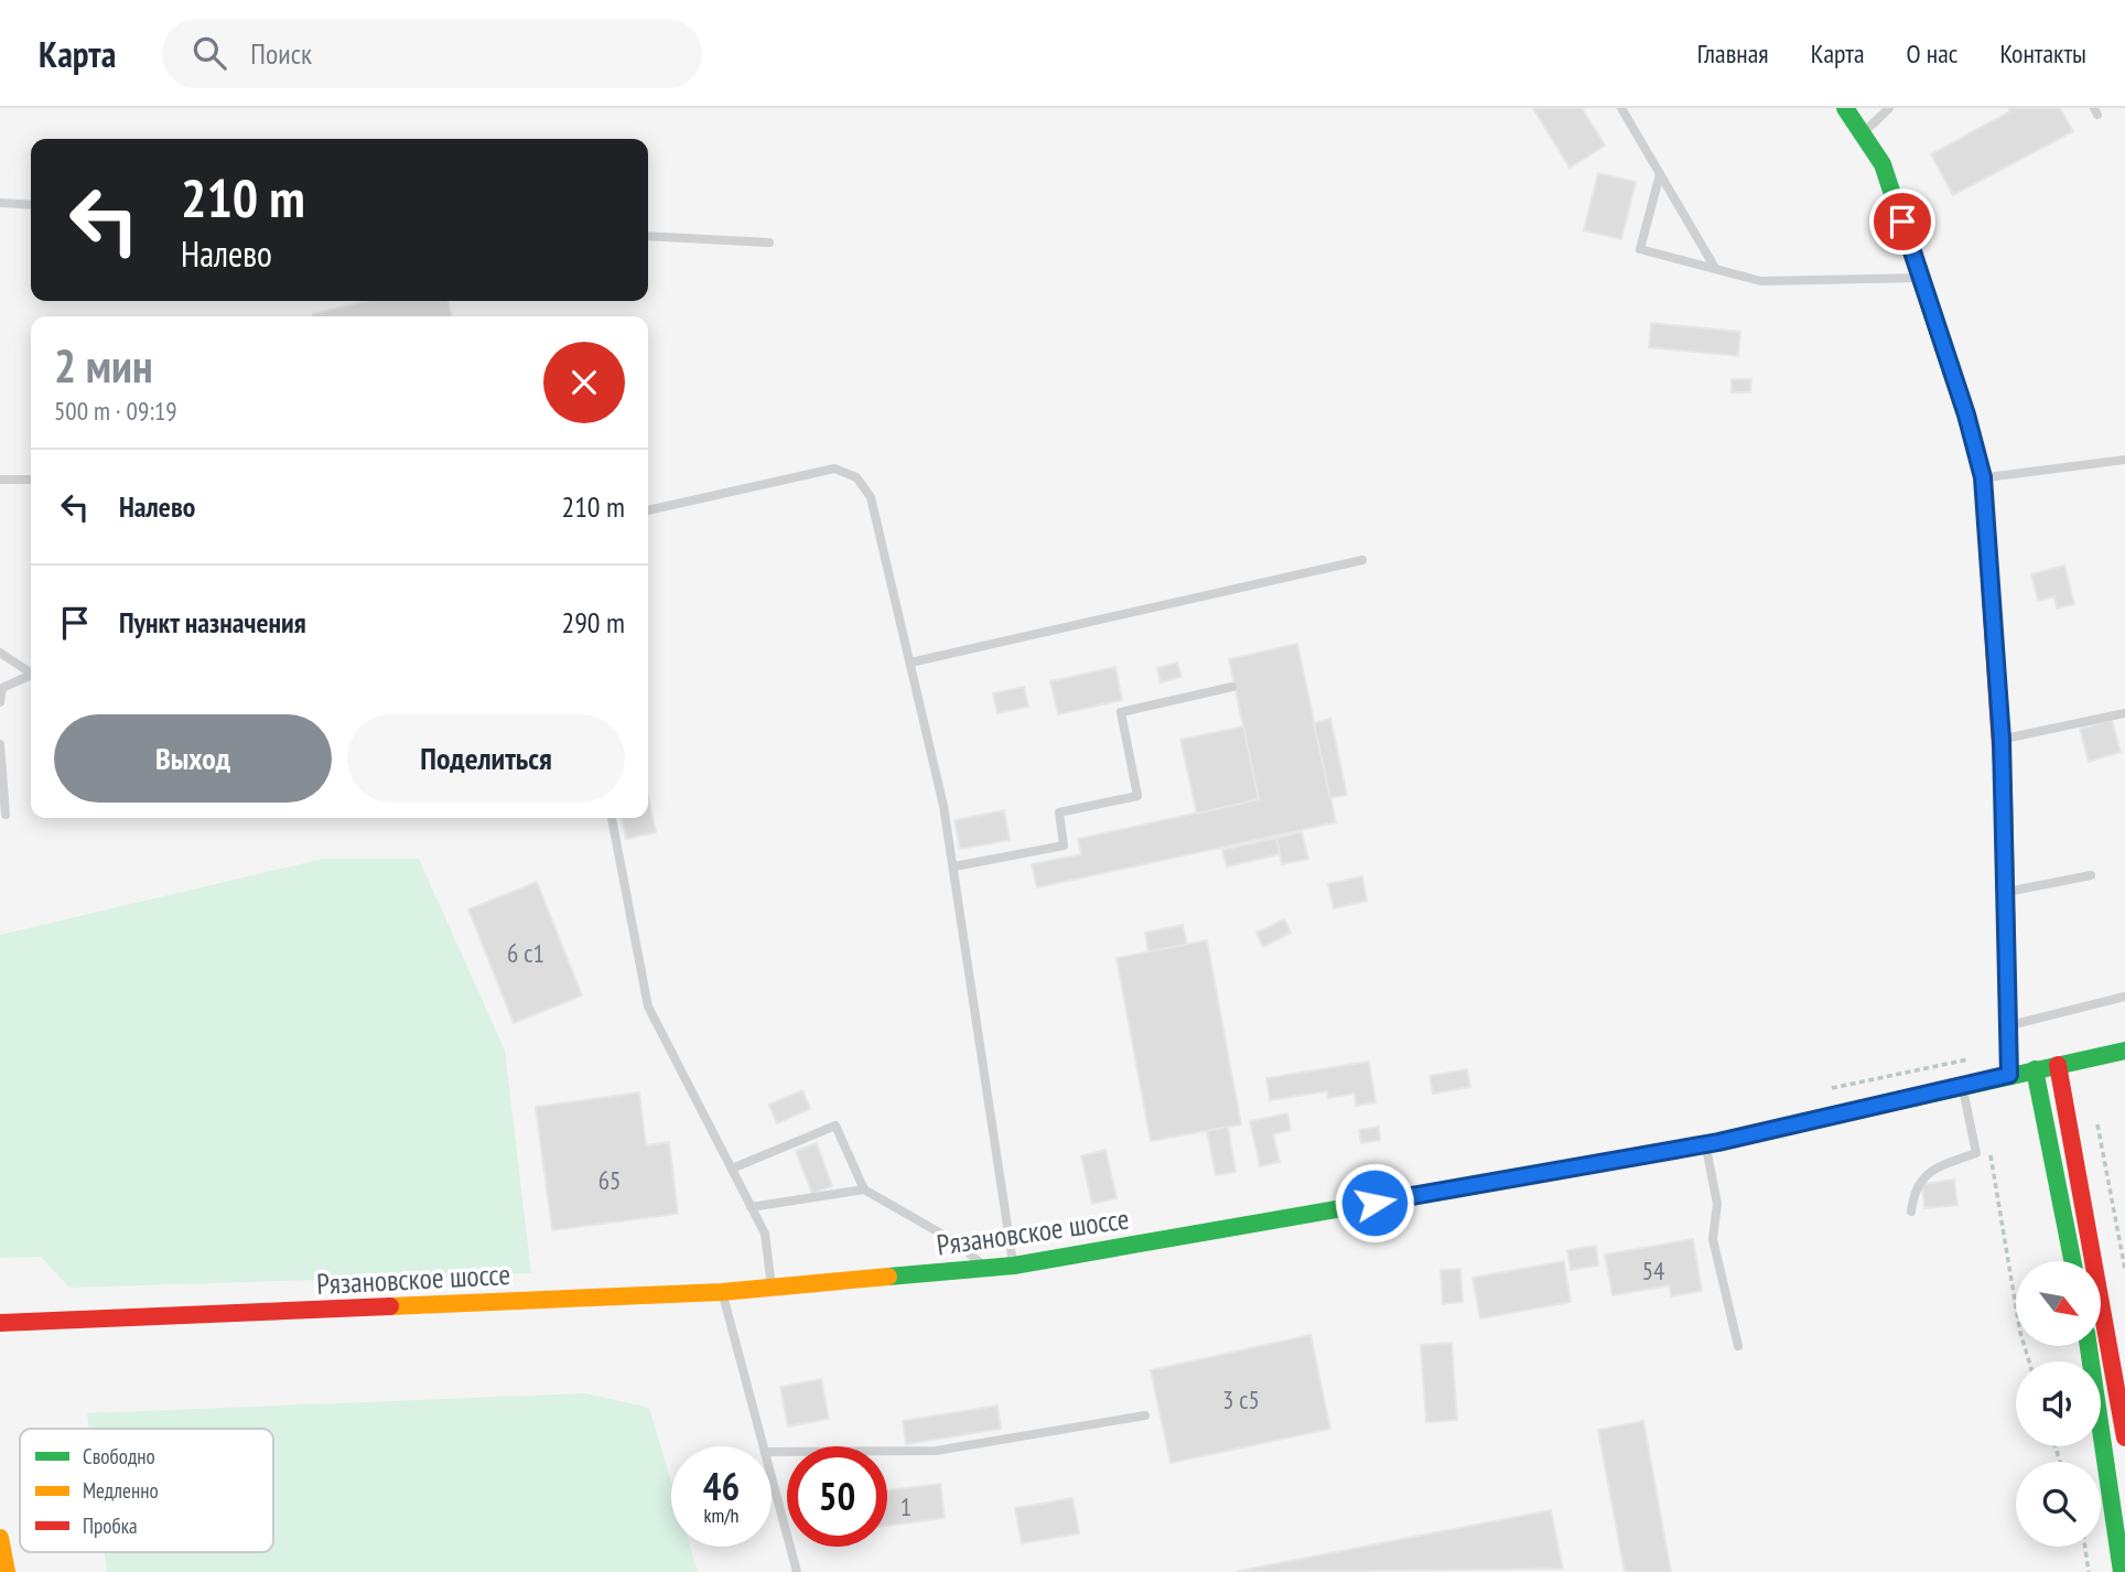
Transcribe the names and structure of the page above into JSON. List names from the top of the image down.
{
  "streets": {
    "main road": ["Рязановское шоссе"]
  },
  "house_numbers": [
    "6 с1",
    "65",
    "54",
    "3 с5",
    "1"
  ],
  "legend": ["Свободно", "Медленно", "Пробка"],
  "north": "bottom right",
  "page": {
    "header": "Карта",
    "search": "Поиск",
    "nav": [
      "Главная",
      "Карта",
      "О нас",
      "Контакты"
    ],
    "turn": ["210 m", "Налево"],
    "heading": ["2 мин", "500 m · 09:19"],
    "list": [
      {
        "name": "Налево",
        "value": "210 m"
      },
      {
        "name": "Пункт назначения",
        "value": "290 m"
      }
    ],
    "buttons": ["Выход", "Поделиться"],
    "speed": "46 km/h",
    "limit": "50"
  }
}
